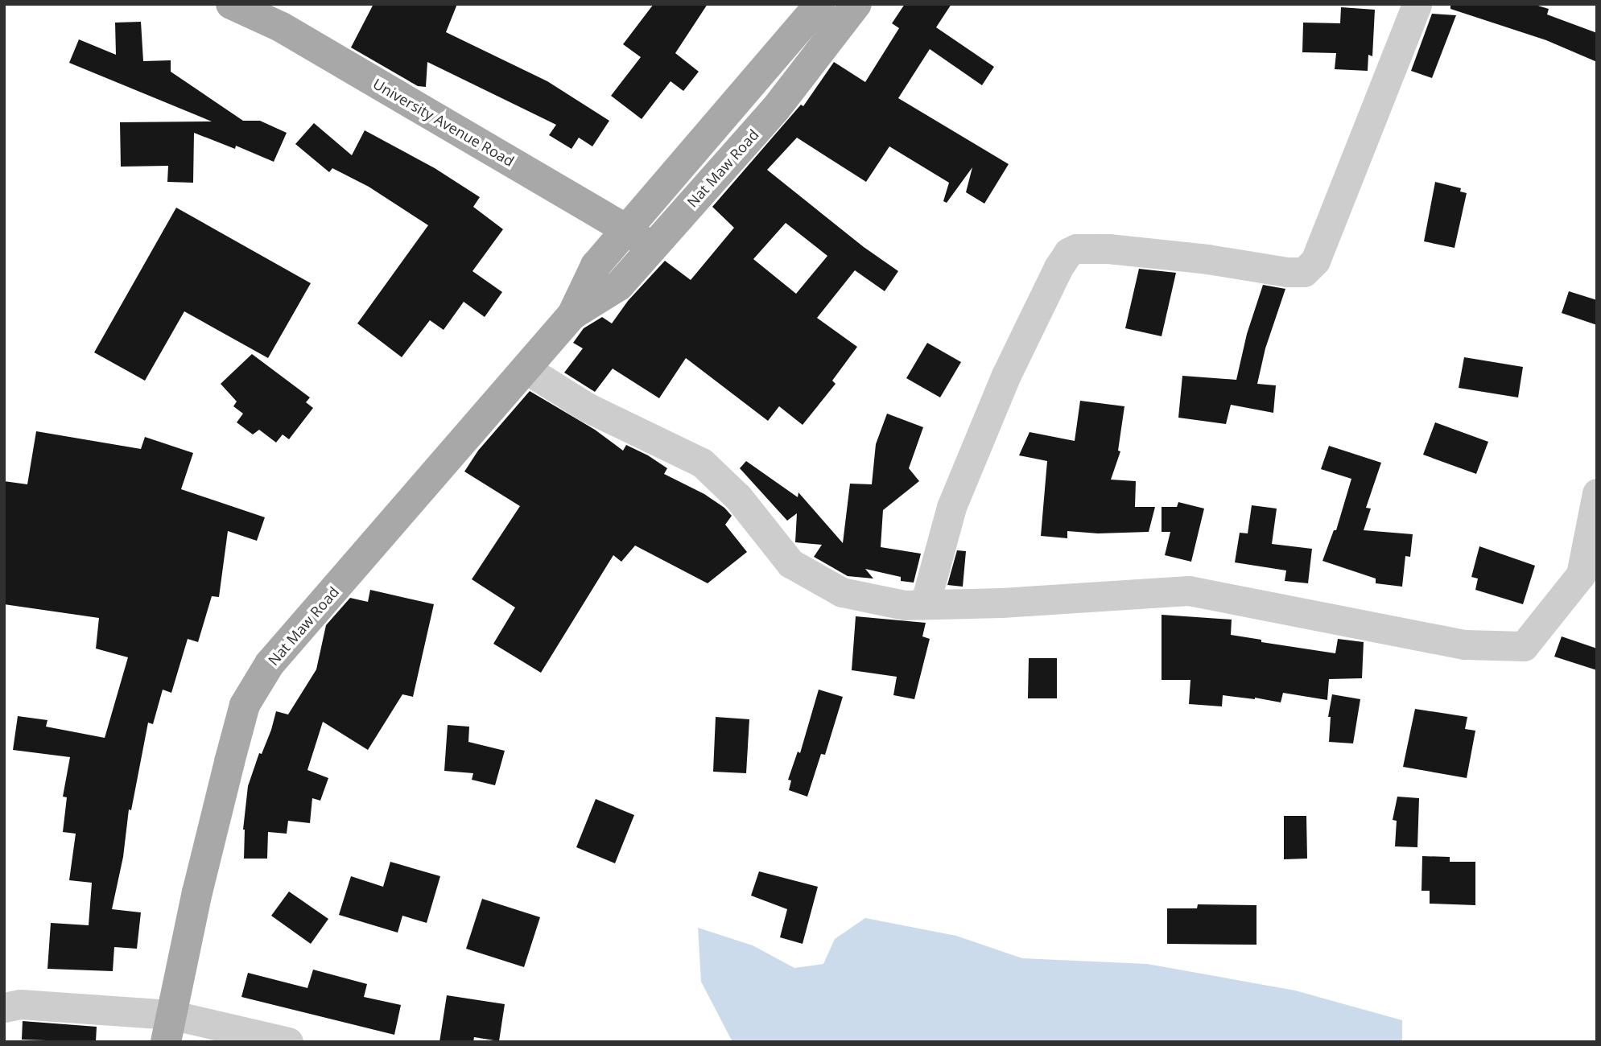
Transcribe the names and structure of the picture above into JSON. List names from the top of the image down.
{
  "streets": {
    "main road": ["University Avenue Road", "Nat Maw Road"]
  },
  "crossings": [
    ["University Avenue Road", "Nat Maw Road"]
  ]
}
